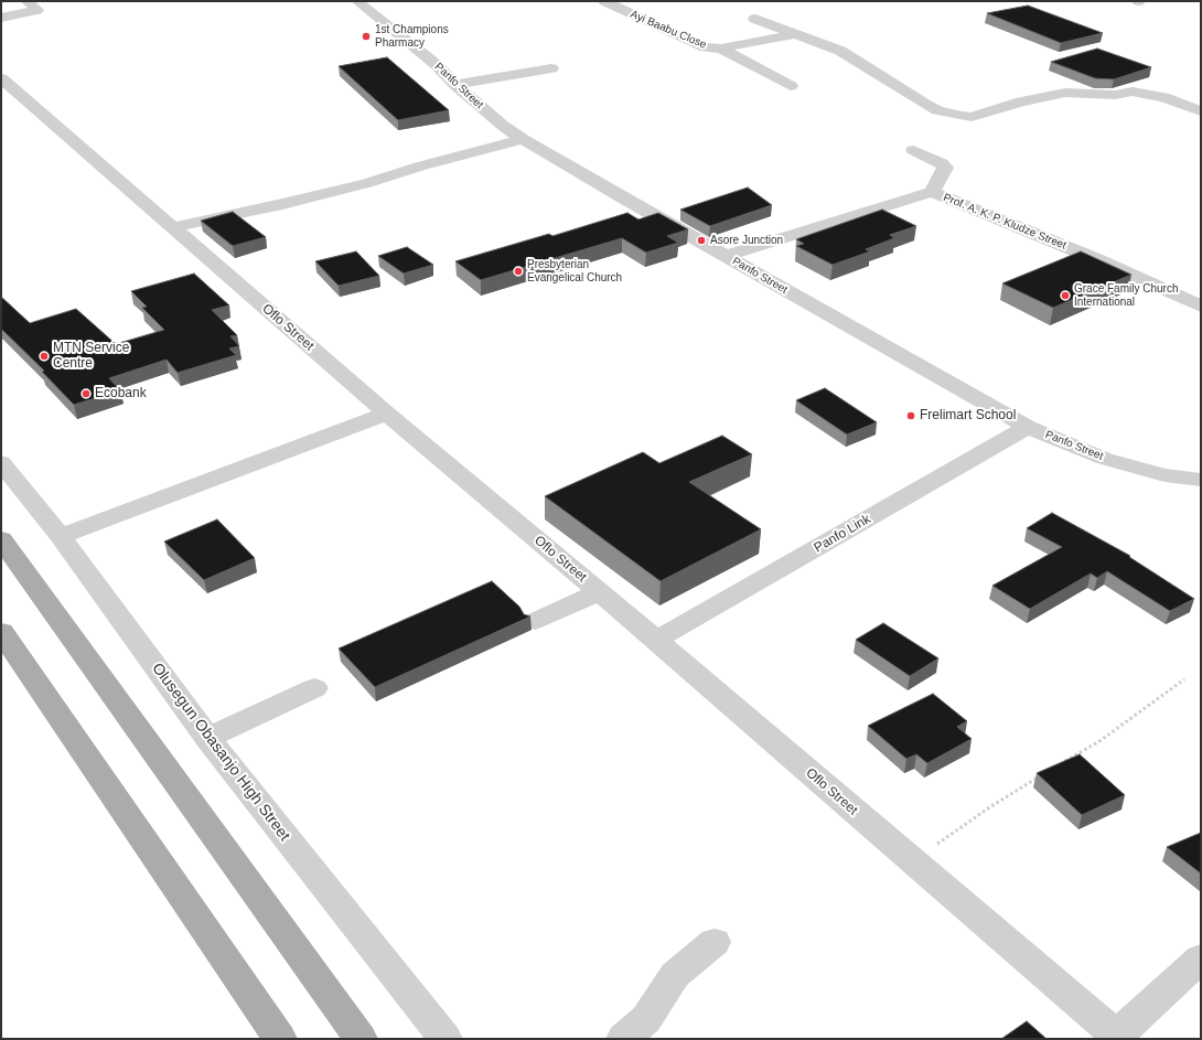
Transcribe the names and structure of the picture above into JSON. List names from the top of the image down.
{
  "streets": {
    "street": [
      "Ayi Baabu Close",
      "Panfo Street",
      "Prof. A. K. P. Kludze Street",
      "Oflo Street",
      "Panfo Link",
      "Olusegun Obasanjo High Street"
    ]
  },
  "crossings": [
    ["Panfo Street", "Prof. A. K. P. Kludze Street"],
    ["Panfo Street", "Panfo Link"],
    ["Oflo Street", "Panfo Link"]
  ],
  "places": [
    "1st Champions Pharmacy",
    "Asore Junction",
    "Presbyterian Evangelical Church",
    "Grace Family Church International",
    "MTN Service Centre",
    "Ecobank",
    "Frelimart School"
  ]
}
